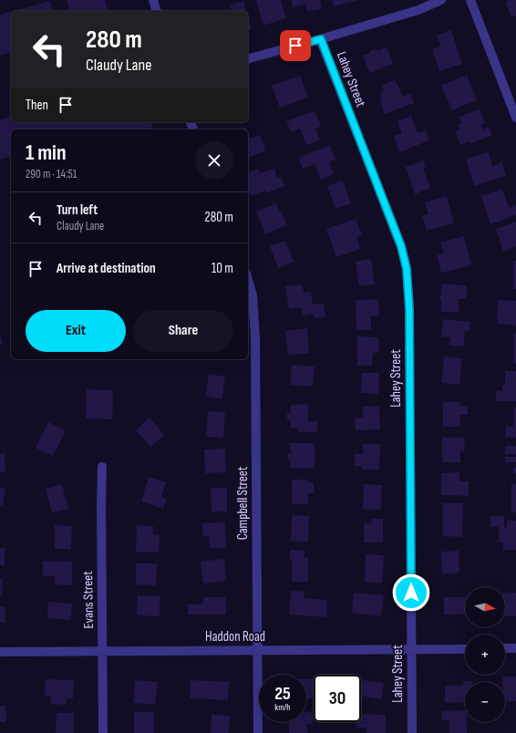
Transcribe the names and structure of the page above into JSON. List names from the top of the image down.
{
  "streets": {
    "street": [
      "Lahey Street",
      "Campbell Street",
      "Evans Street",
      "Haddon Road"
    ]
  },
  "crossings": [
    ["Lahey Street", "Haddon Road"],
    ["Campbell Street", "Haddon Road"],
    ["Evans Street", "Haddon Road"]
  ],
  "north": "right",
  "page": {
    "turn": ["280 m", "Claudy Lane"],
    "then": "Then",
    "heading": ["1 min", "290 m · 14:51"],
    "list": [
      {
        "name": "Turn left",
        "note": "Claudy Lane",
        "value": "280 m"
      },
      {
        "name": "Arrive at destination",
        "value": "10 m"
      }
    ],
    "buttons": ["Exit", "Share"],
    "map_buttons": ["+", "−"],
    "speed": "25 km/h",
    "limit": "30"
  }
}
